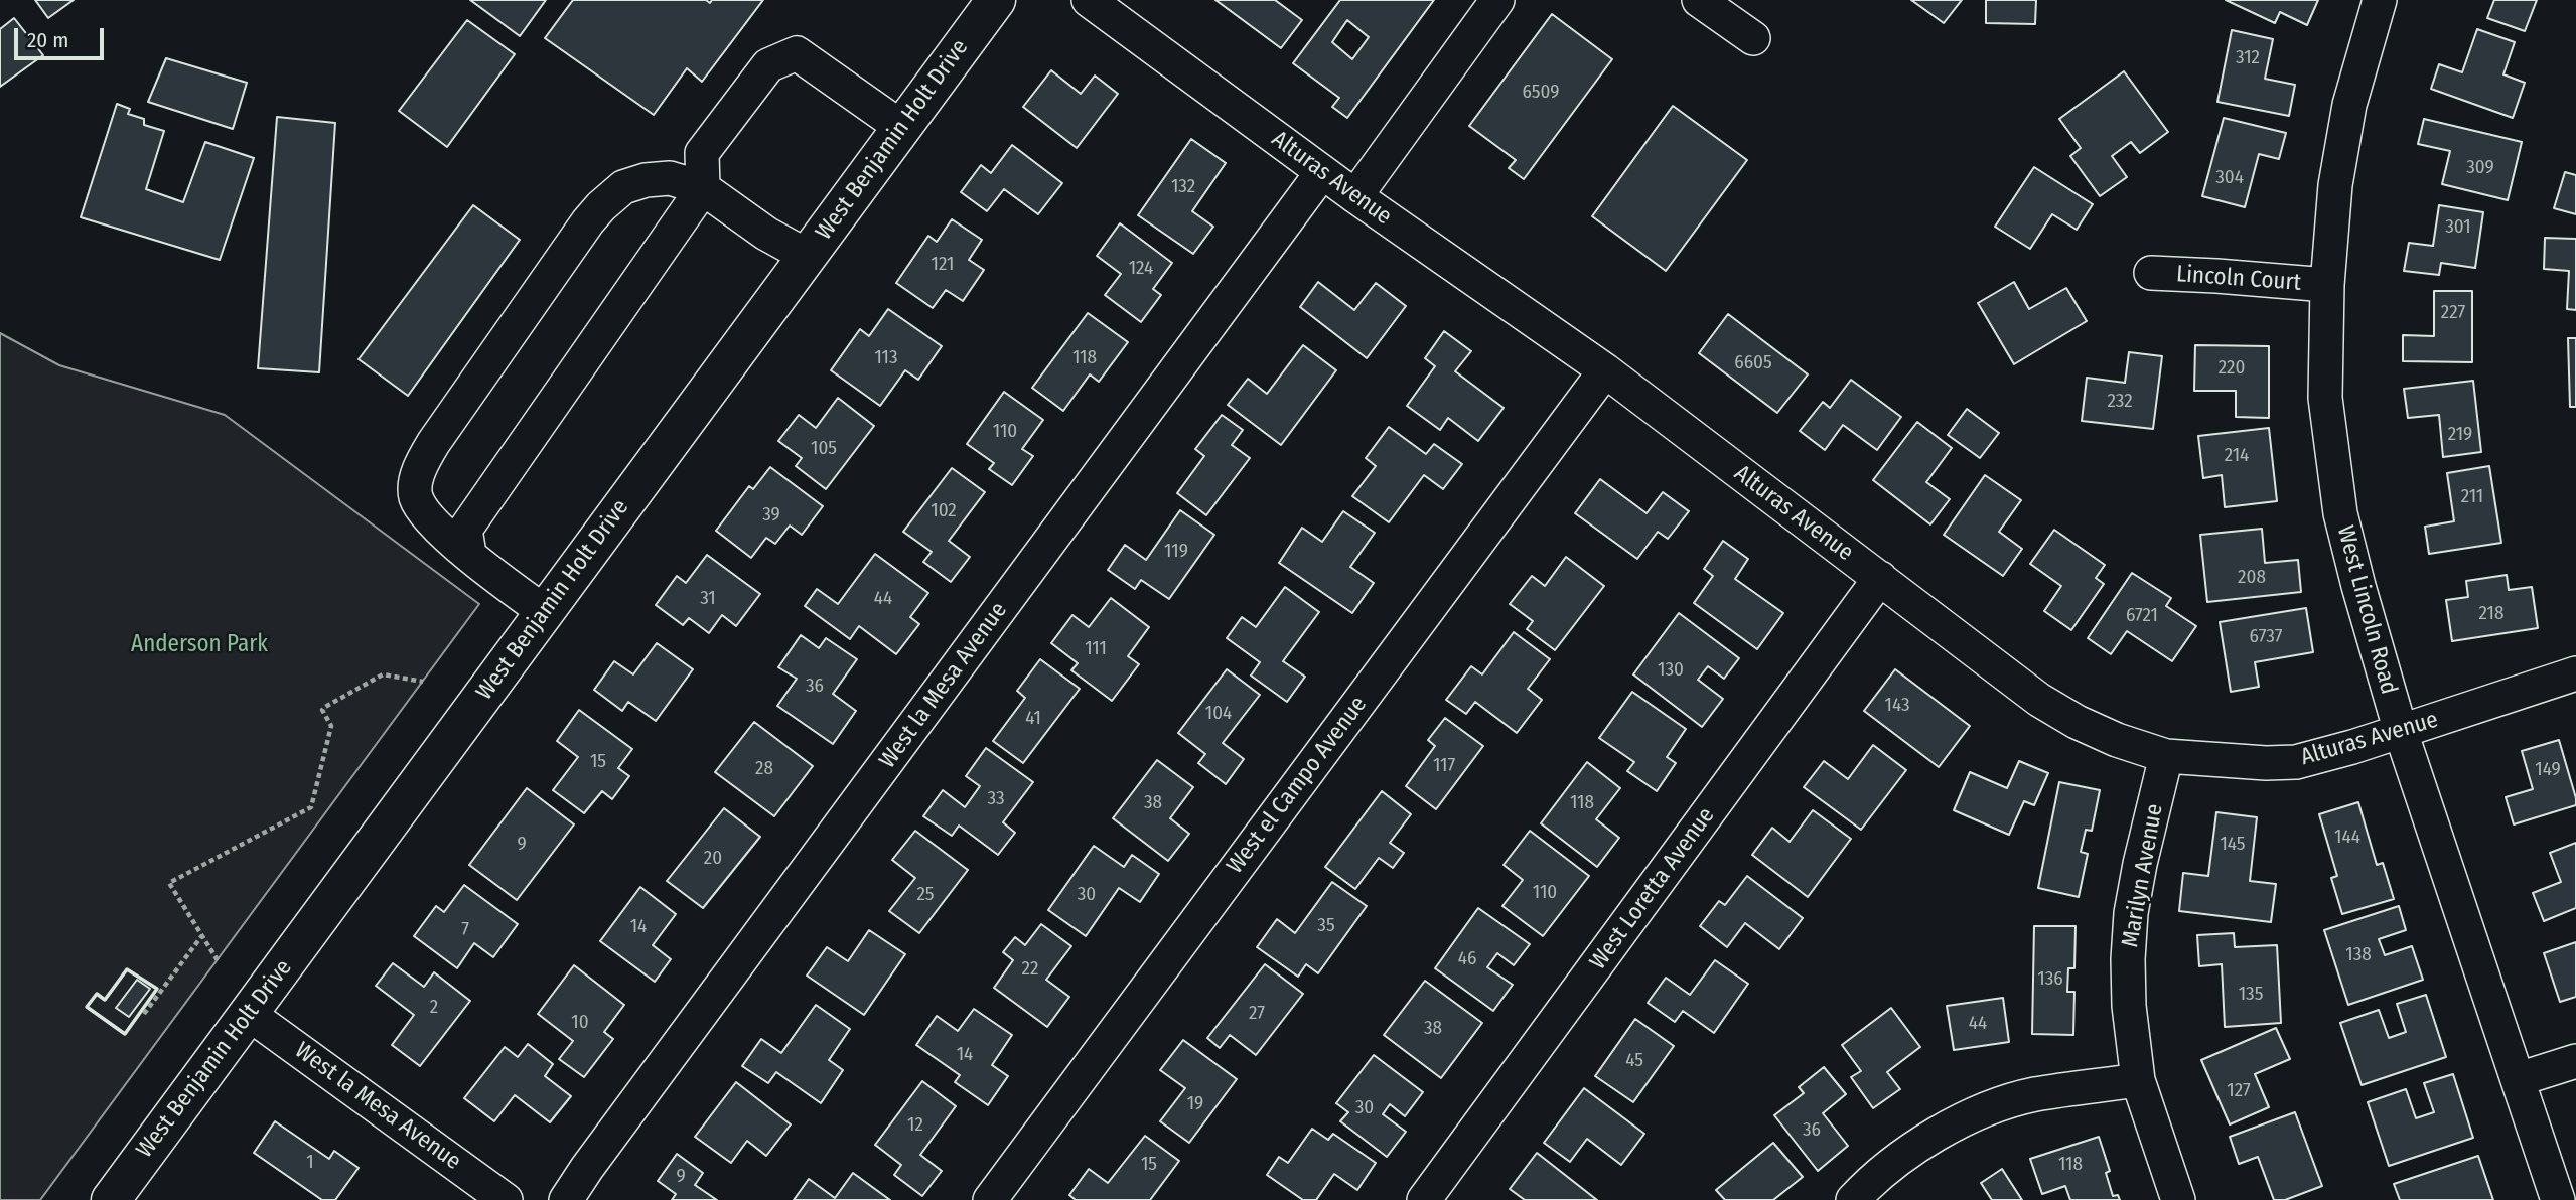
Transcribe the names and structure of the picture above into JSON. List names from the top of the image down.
{
  "streets": {
    "main road": ["West Benjamin Holt Drive"],
    "street": [
      "Alturas Avenue",
      "Lincoln Court",
      "West Lincoln Road",
      "West la Mesa Avenue",
      "West el Campo Avenue",
      "Marilyn Avenue",
      "West Loretta Avenue"
    ]
  },
  "crossings": [
    ["West Benjamin Holt Drive", "West la Mesa Avenue"],
    ["Alturas Avenue", "West Lincoln Road"],
    ["Alturas Avenue", "West la Mesa Avenue"],
    ["Alturas Avenue", "West el Campo Avenue"],
    ["Alturas Avenue", "Marilyn Avenue"],
    ["Alturas Avenue", "West Loretta Avenue"],
    ["Lincoln Court", "West Lincoln Road"]
  ],
  "parks": ["Anderson Park"],
  "house_numbers": [
    "312",
    "6509",
    "309",
    "304",
    "132",
    "301",
    "121",
    "124",
    "227",
    "113",
    "118",
    "6605",
    "220",
    "232",
    "110",
    "219",
    "105",
    "214",
    "211",
    "102",
    "39",
    "119",
    "208",
    "31",
    "44",
    "218",
    "6721",
    "6737",
    "111",
    "130",
    "36",
    "143",
    "104",
    "41",
    "15",
    "117",
    "28",
    "149",
    "33",
    "38",
    "118",
    "144",
    "9",
    "145",
    "20",
    "110",
    "25",
    "30",
    "35",
    "14",
    "7",
    "138",
    "46",
    "22",
    "136",
    "135",
    "2",
    "27",
    "10",
    "44",
    "38",
    "14",
    "45",
    "127",
    "19",
    "30",
    "12",
    "36",
    "1",
    "15",
    "118",
    "9"
  ],
  "scale_bar": "20 m"
}
